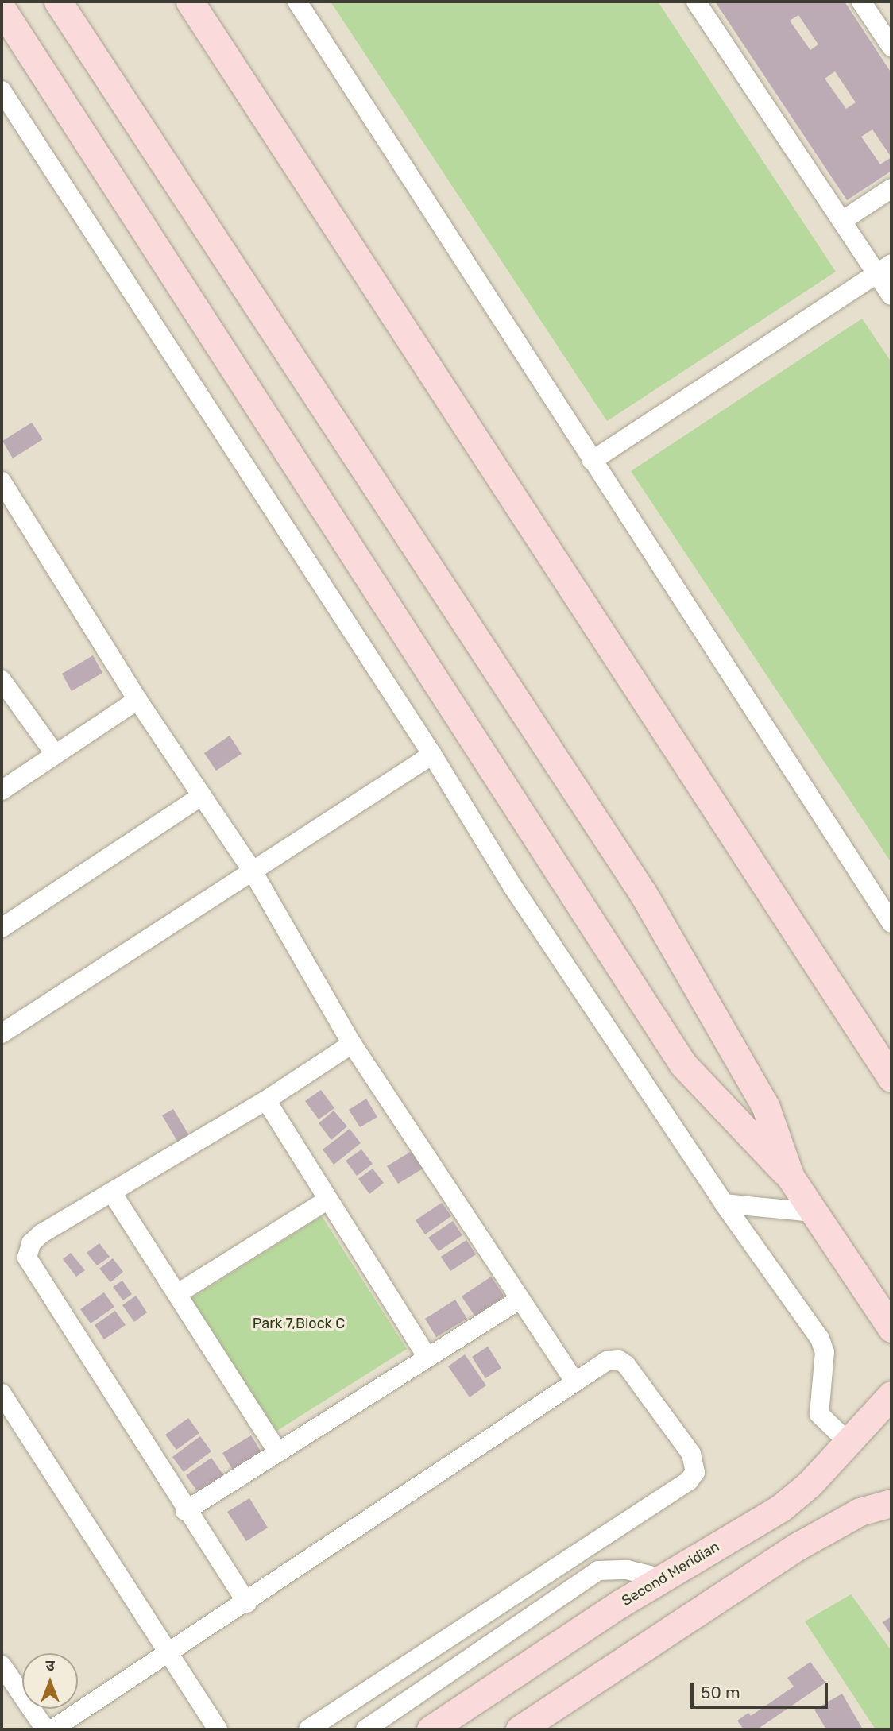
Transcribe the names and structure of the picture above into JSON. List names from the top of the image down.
{
  "streets": {
    "main road": ["Second Meridian"]
  },
  "parks": ["Park 7,Block C"],
  "scale_bar": "50 m",
  "north": "top"
}
